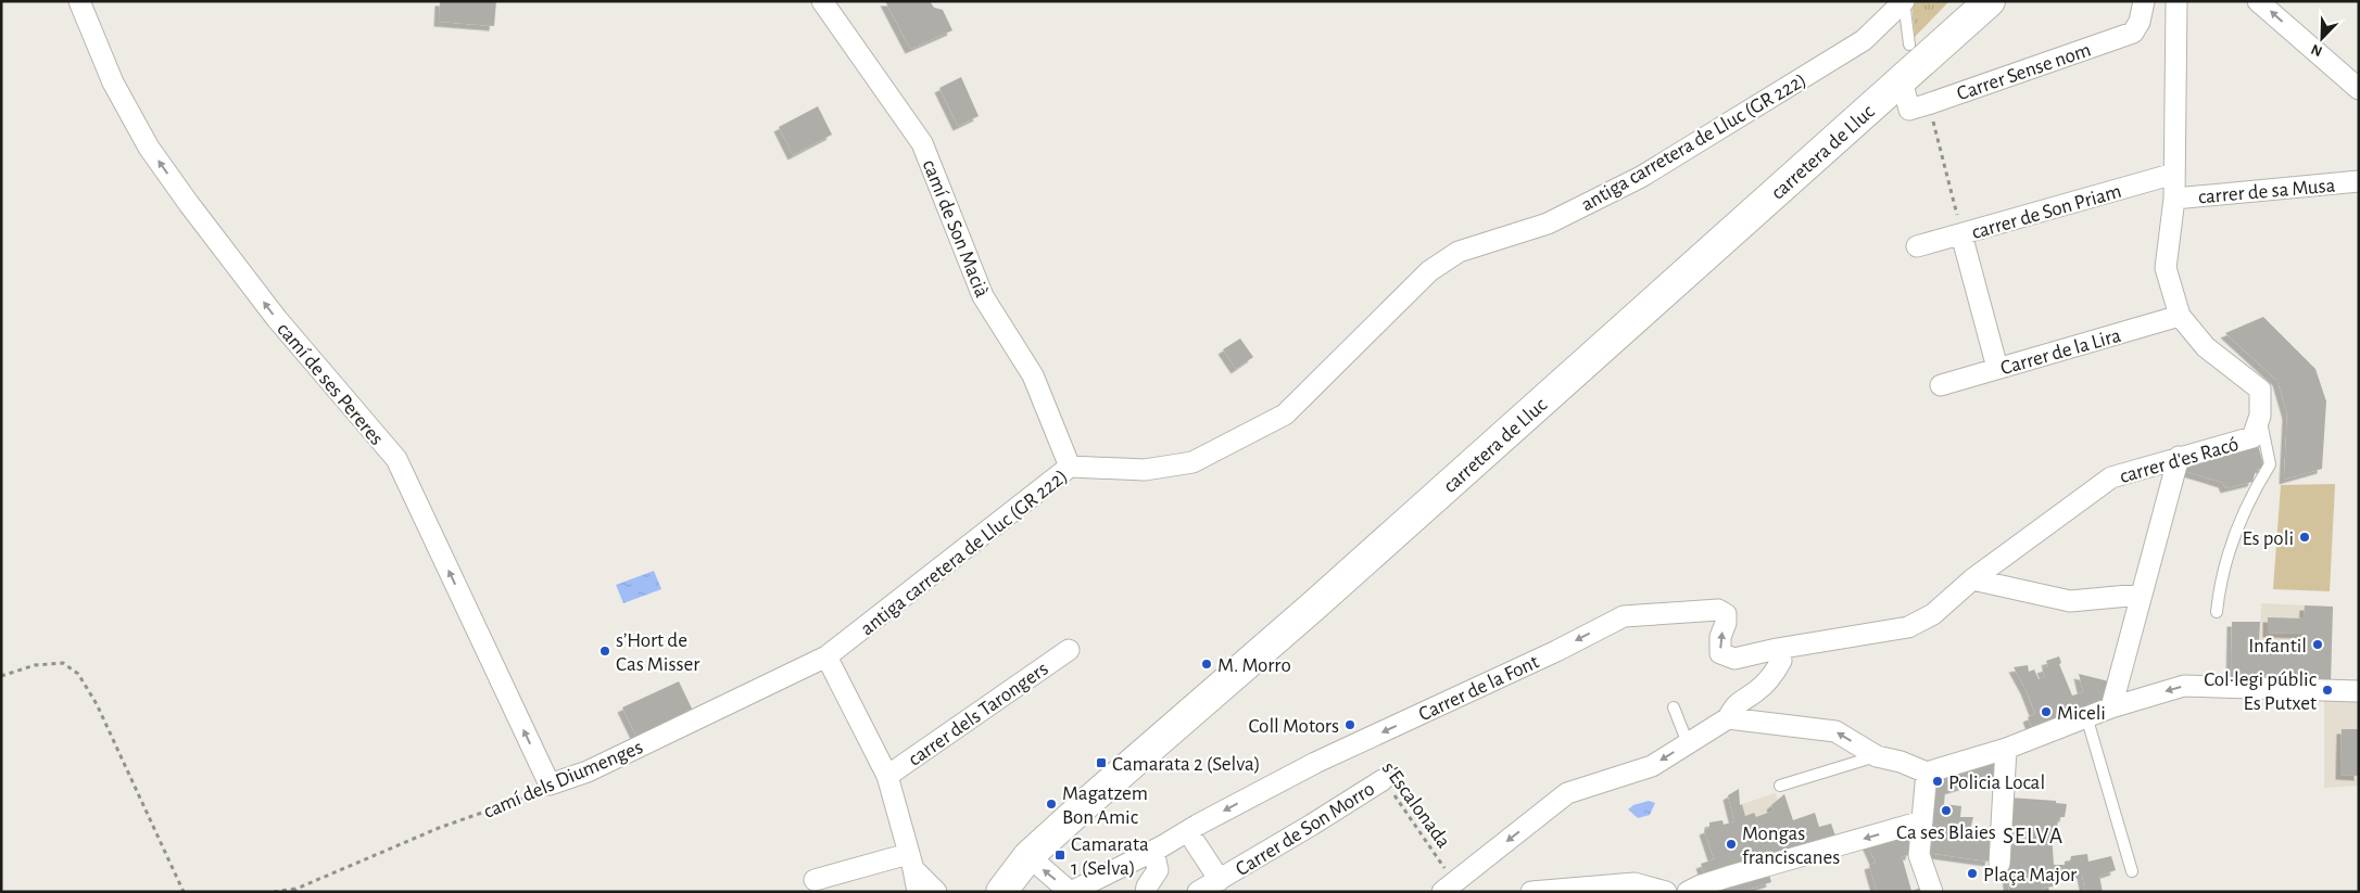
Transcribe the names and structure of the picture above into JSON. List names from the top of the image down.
{
  "streets": {
    "main road": ["carretera de Lluc"],
    "street": [
      "Carrer Sense nom",
      "antiga carretera de Lluc (GR 222)",
      "carrer de sa Musa",
      "carrer de Son Priam",
      "camí de Son Macià",
      "Carrer de la Lira",
      "camí de ses Pereres",
      "carrer d'es Racó",
      "Carrer de la Font",
      "carrer dels Tarongers",
      "camí dels Diumenges",
      "Carrer de Son Morro"
    ],
    "path": ["s'Escalonada"]
  },
  "crossings": [
    ["Carrer Sense nom", "carretera de Lluc"],
    ["antiga carretera de Lluc (GR 222)", "camí de Son Macià"],
    ["antiga carretera de Lluc (GR 222)", "camí dels Diumenges"],
    ["carrer de sa Musa", "carrer d'es Racó"],
    ["carrer de Son Priam", "carrer d'es Racó"],
    ["Carrer de la Lira", "carrer d'es Racó"],
    ["camí de ses Pereres", "camí dels Diumenges"],
    ["carrer d'es Racó", "Carrer de la Font"],
    ["s'Escalonada", "Carrer de Son Morro"]
  ],
  "one_way": ["camí de ses Pereres"],
  "districts": ["SELVA"],
  "places": {
    "other": [
      "Es poli",
      "Infantil",
      "s’Hort de Cas Misser",
      "M. Morro",
      "Col·legi públic Es Putxet",
      "Miceli",
      "Coll Motors",
      "Policia Local",
      "Magatzem Bon Amic",
      "Ca ses Blaies",
      "Mongas franciscanes",
      "Plaça Major"
    ],
    "transit": ["Camarata 2 (Selva)", "Camarata 1 (Selva)"]
  },
  "north": "bottom left"
}
